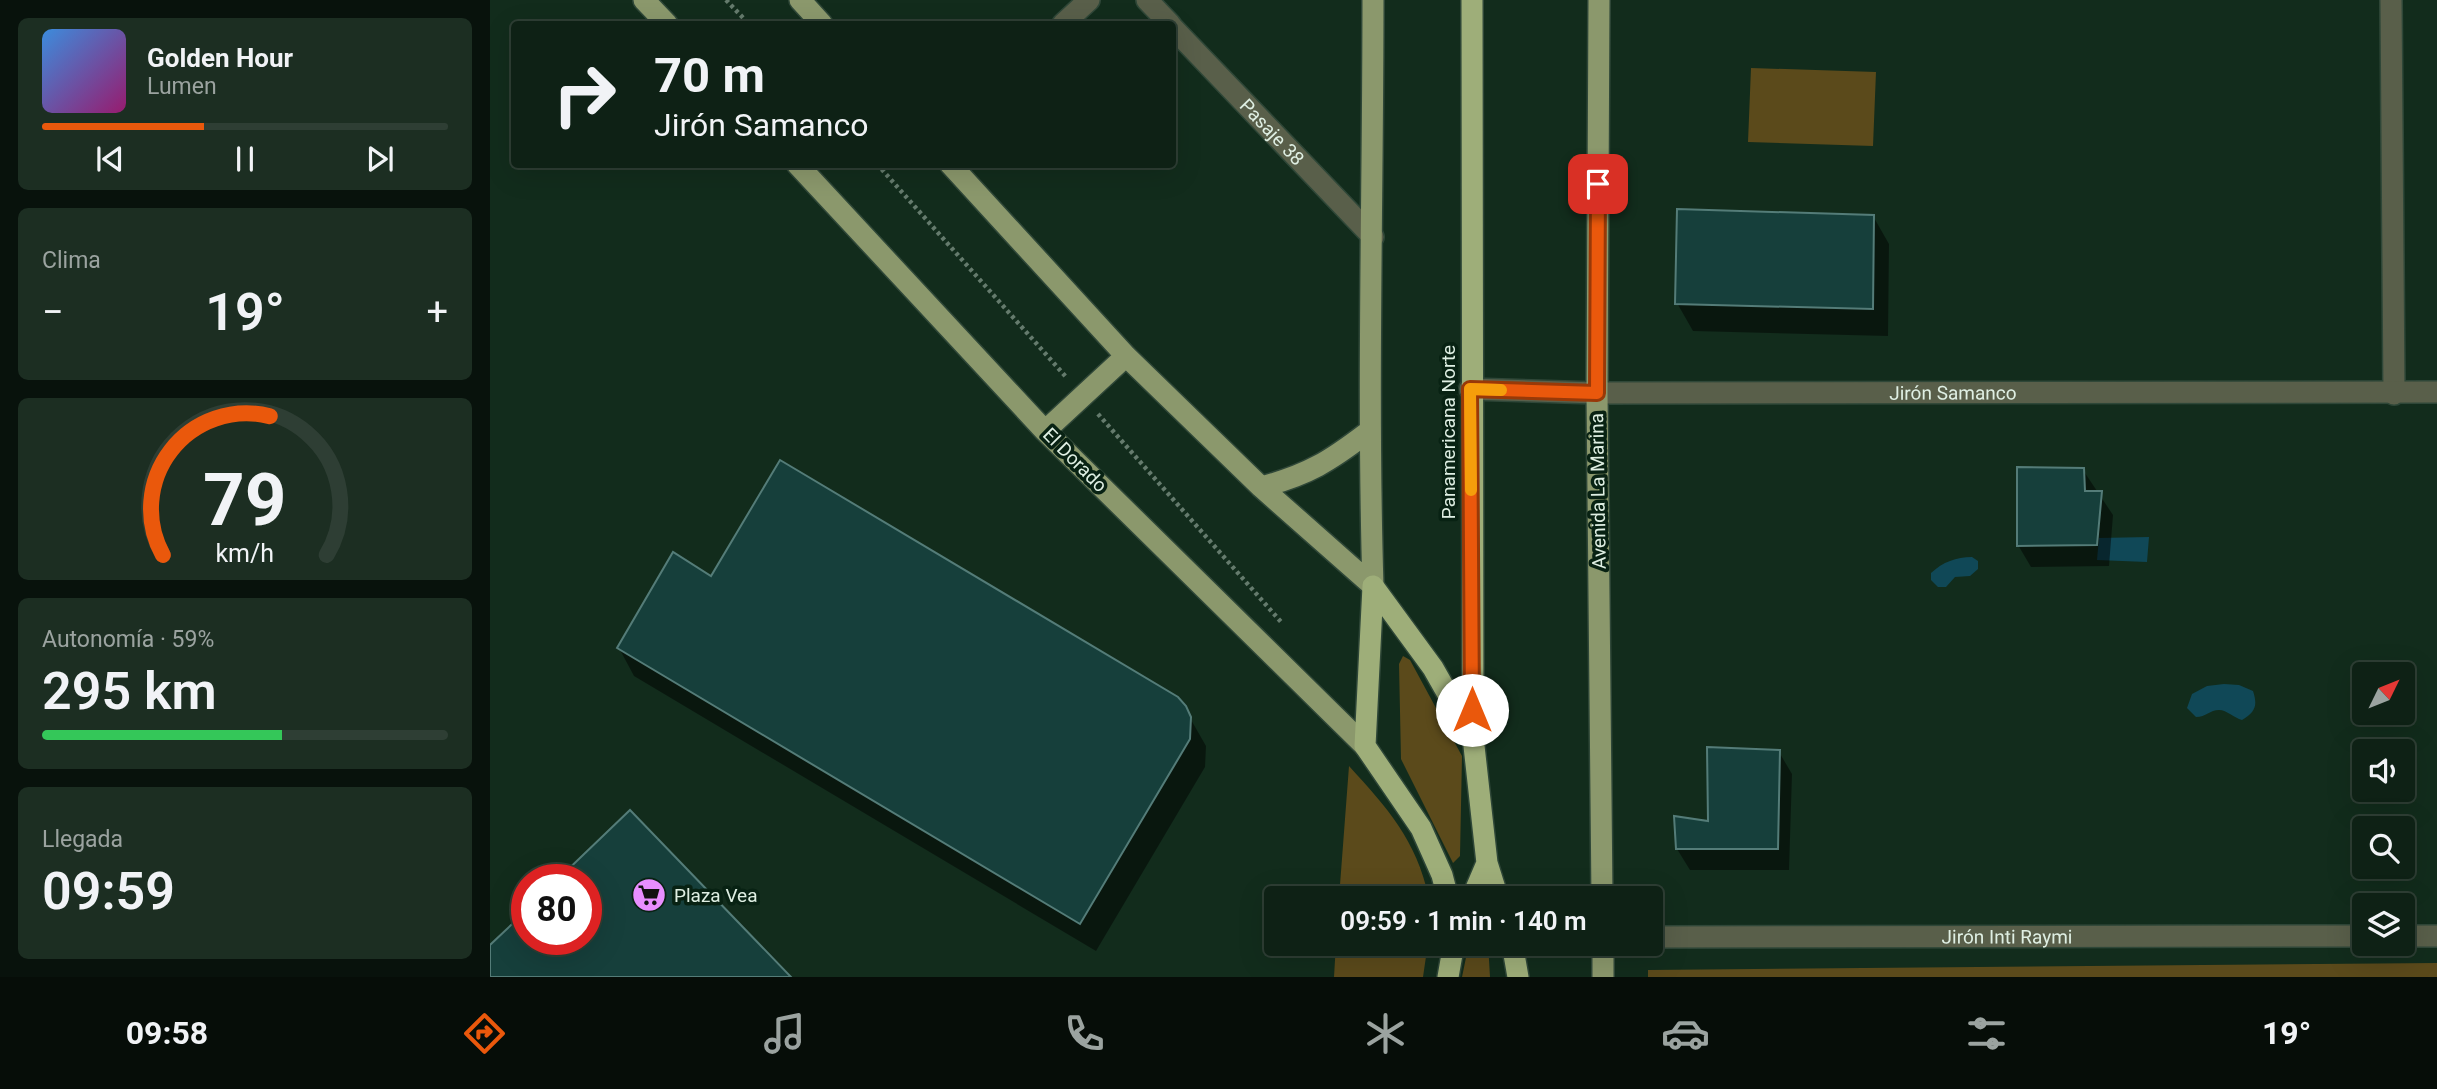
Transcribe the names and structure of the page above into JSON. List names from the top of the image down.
{
  "streets": {
    "highway": ["Panamericana Norte"],
    "main road": ["El Dorado", "Avenida La Marina"],
    "street": ["Pasaje 38", "Jirón Samanco", "Jirón Inti Raymi"]
  },
  "crossings": [
    ["Jirón Samanco", "Panamericana Norte"],
    ["Jirón Samanco", "Avenida La Marina"]
  ],
  "places": {
    "supermarket": ["Plaza Vea"]
  },
  "north": "top right",
  "page": {
    "turn": ["70 m", "Jirón Samanco"],
    "song": ["Golden Hour", "Lumen"],
    "tile": [
      "Clima",
      ["Autonomía · 59%", "295 km"],
      ["Llegada", "09:59"]
    ],
    "heat": ["−", "19°", "+"],
    "limit": "80",
    "trip": "09:59 · 1 min · 140 m",
    "tabs": ["09:58", "19°"],
    "gauge": ["79", "km/h"]
  }
}
